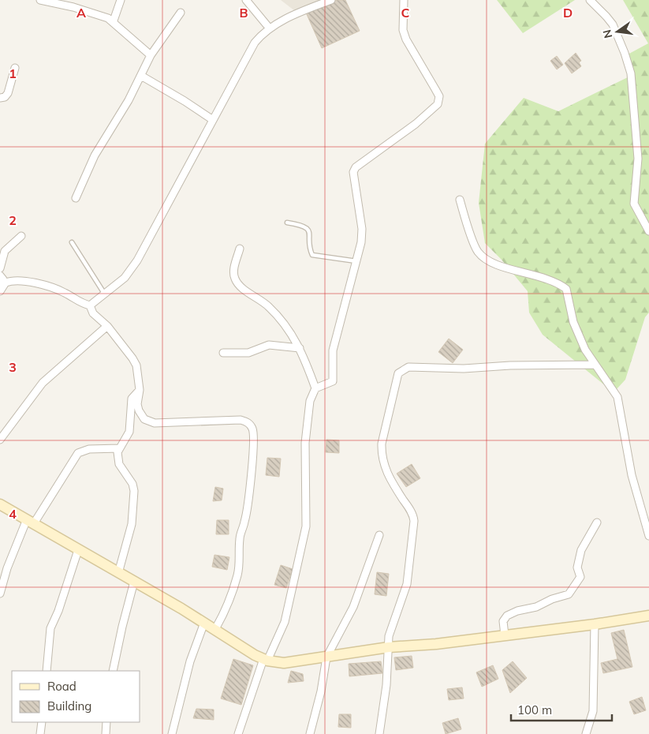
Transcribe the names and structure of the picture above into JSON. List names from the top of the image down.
{
  "legend": ["Road", "Building"],
  "scale_bar": "100 m",
  "north": "left",
  "grid": {
    "columns": [
      "A",
      "B",
      "C",
      "D"
    ],
    "rows": [
      "1",
      "2",
      "3",
      "4"
    ]
  }
}
